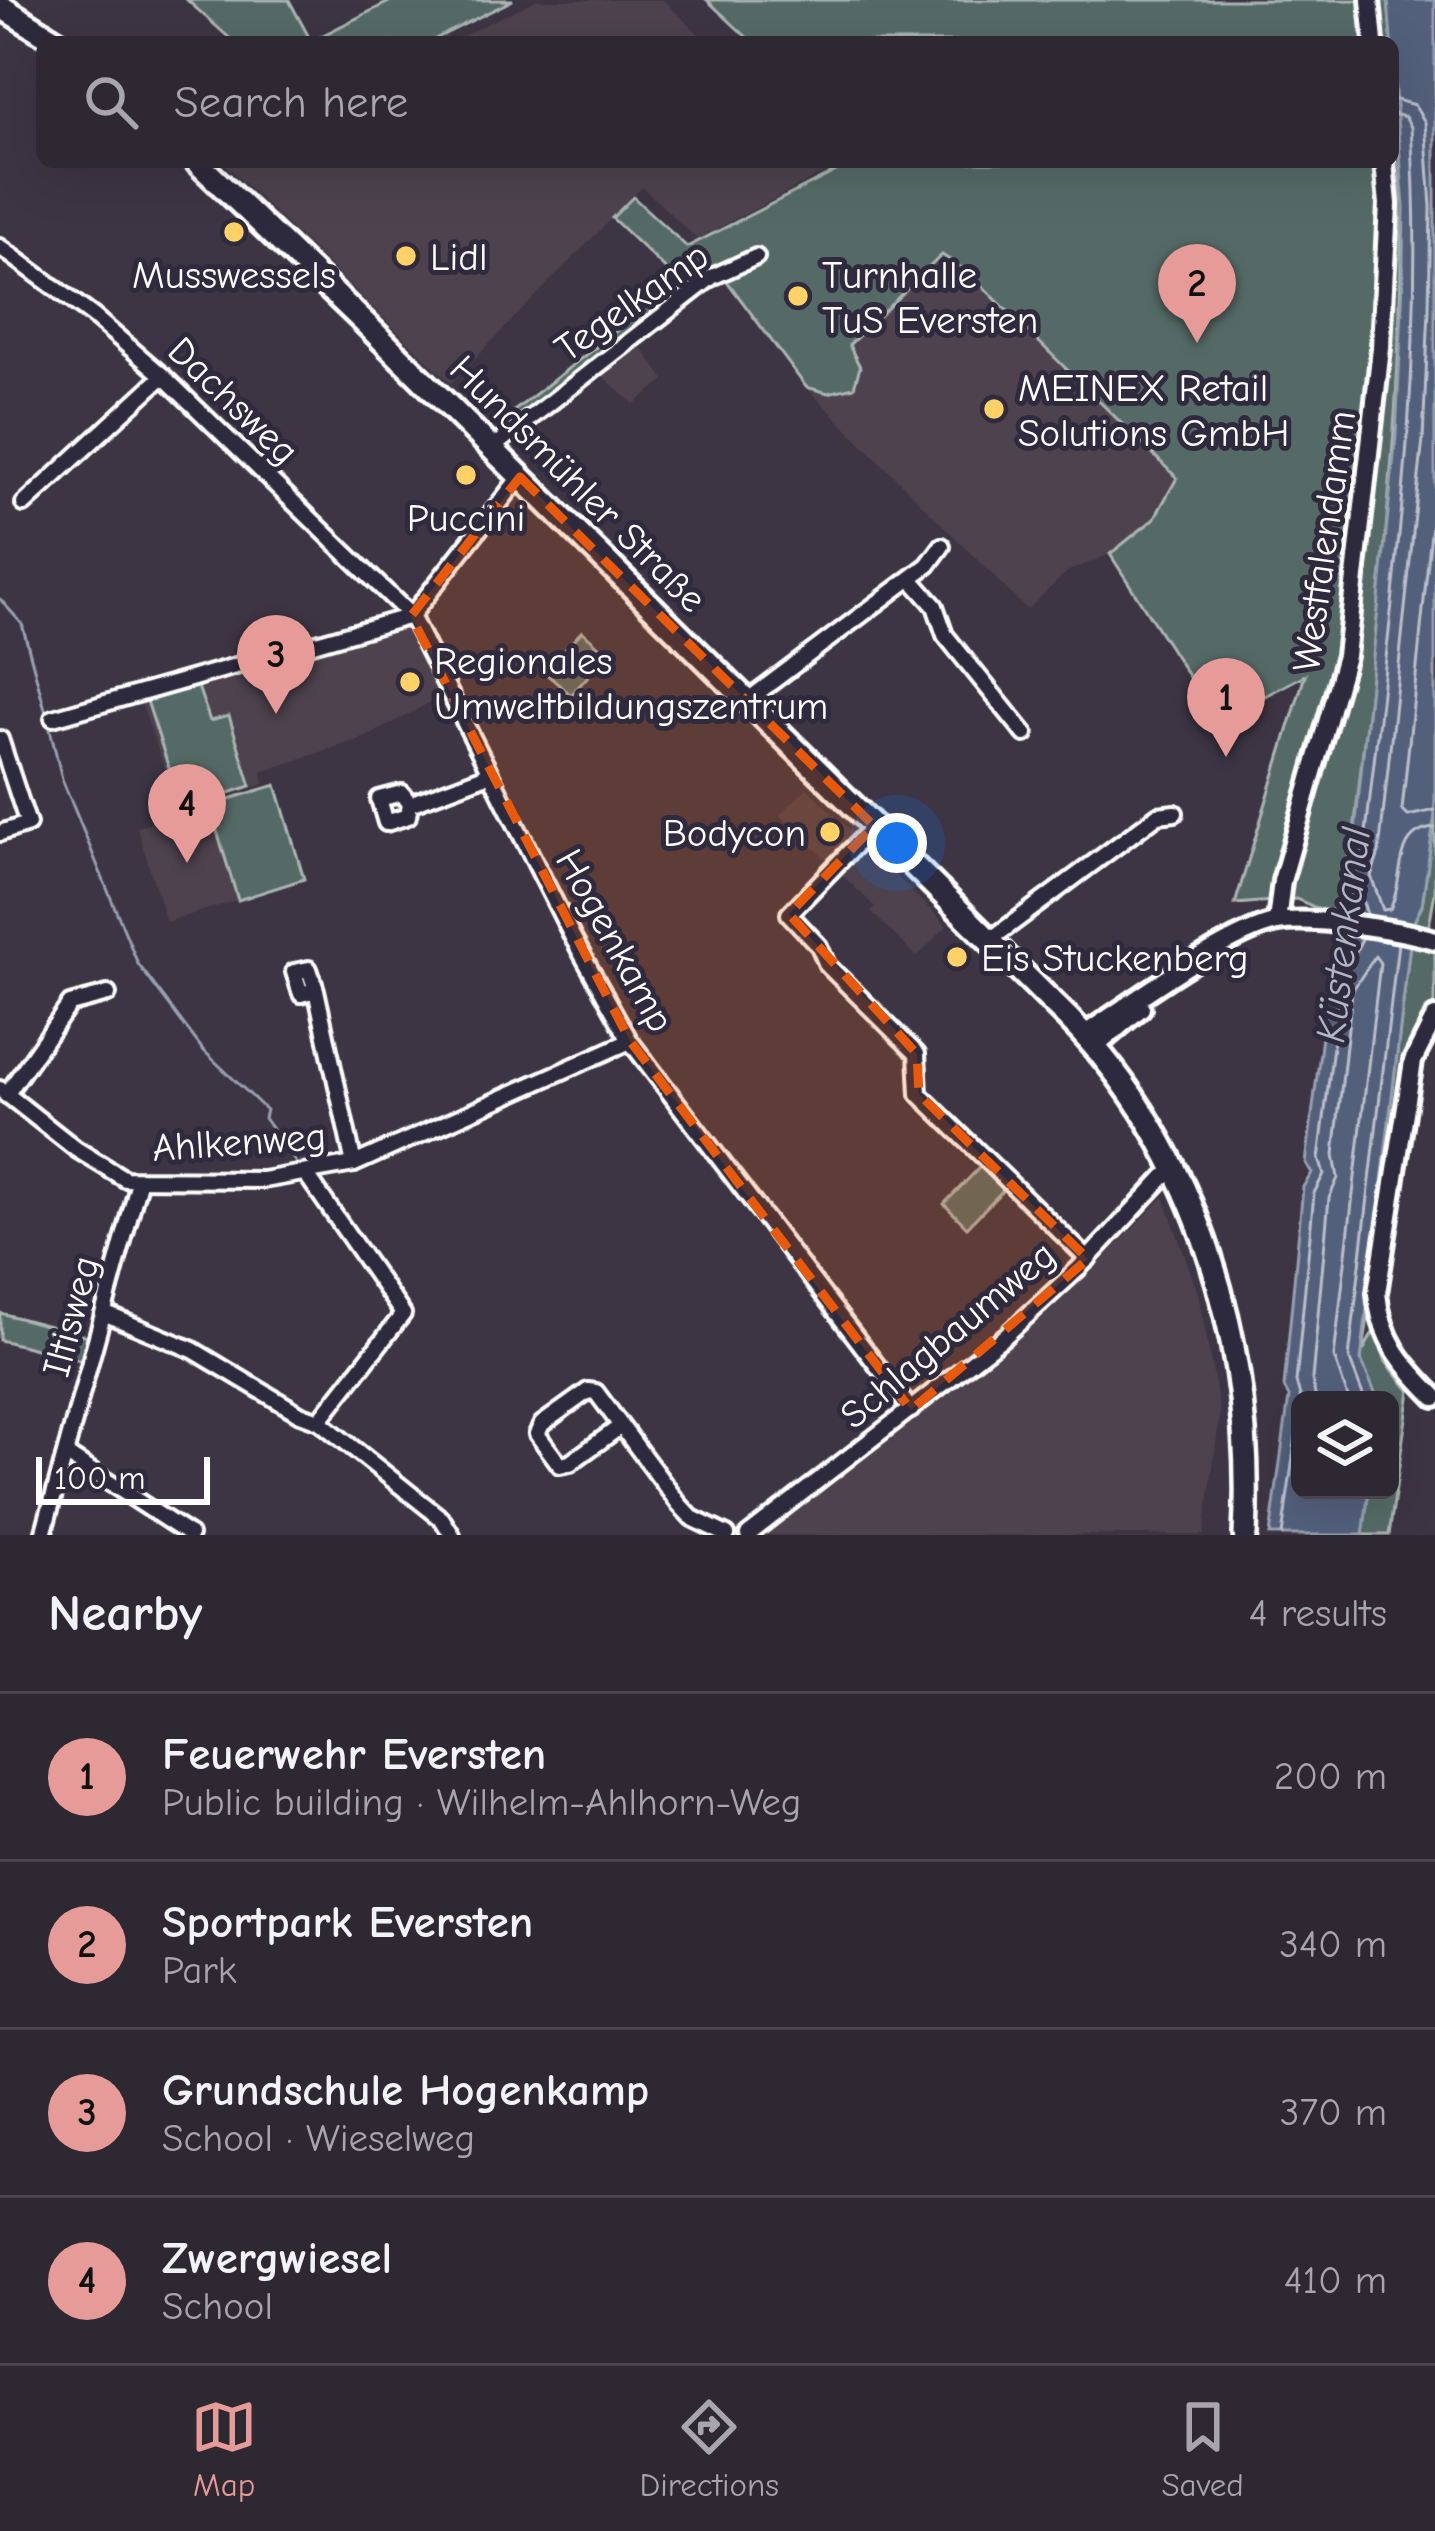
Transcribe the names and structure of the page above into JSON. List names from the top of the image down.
{
  "streets": {
    "main road": ["Hundsmühler Straße"],
    "street": [
      "Tegelkamp",
      "Dachsweg",
      "Westfalendamm",
      "Hogenkamp",
      "Ahlkenweg",
      "Iltisweg",
      "Schlagbaumweg"
    ]
  },
  "crossings": [
    ["Tegelkamp", "Hundsmühler Straße"],
    ["Dachsweg", "Hogenkamp"],
    ["Hundsmühler Straße", "Schlagbaumweg"],
    ["Hogenkamp", "Ahlkenweg"],
    ["Hogenkamp", "Schlagbaumweg"],
    ["Ahlkenweg", "Iltisweg"]
  ],
  "water": ["Küstenkanal"],
  "places": [
    "Musswessels",
    "Lidl",
    "Turnhalle TuS Eversten",
    "MEINEX Retail Solutions GmbH",
    "Puccini",
    "Regionales Umweltbildungszentrum",
    "Bodycon",
    "Eis Stuckenberg"
  ],
  "scale_bar": "100 m",
  "page": {
    "search": "Search here",
    "pins": [
      "2",
      "3",
      "1",
      "4"
    ],
    "scale": "100 m",
    "heading": ["Nearby", "4 results"],
    "list": [
      {
        "mark": "1",
        "name": "Feuerwehr Eversten",
        "note": "Public building · Wilhelm-Ahlhorn-Weg",
        "value": "200 m"
      },
      {
        "mark": "2",
        "name": "Sportpark Eversten",
        "note": "Park",
        "value": "340 m"
      },
      {
        "mark": "3",
        "name": "Grundschule Hogenkamp",
        "note": "School · Wieselweg",
        "value": "370 m"
      },
      {
        "mark": "4",
        "name": "Zwergwiesel",
        "note": "School",
        "value": "410 m"
      }
    ],
    "nav": ["Map", "Directions", "Saved"]
  }
}
